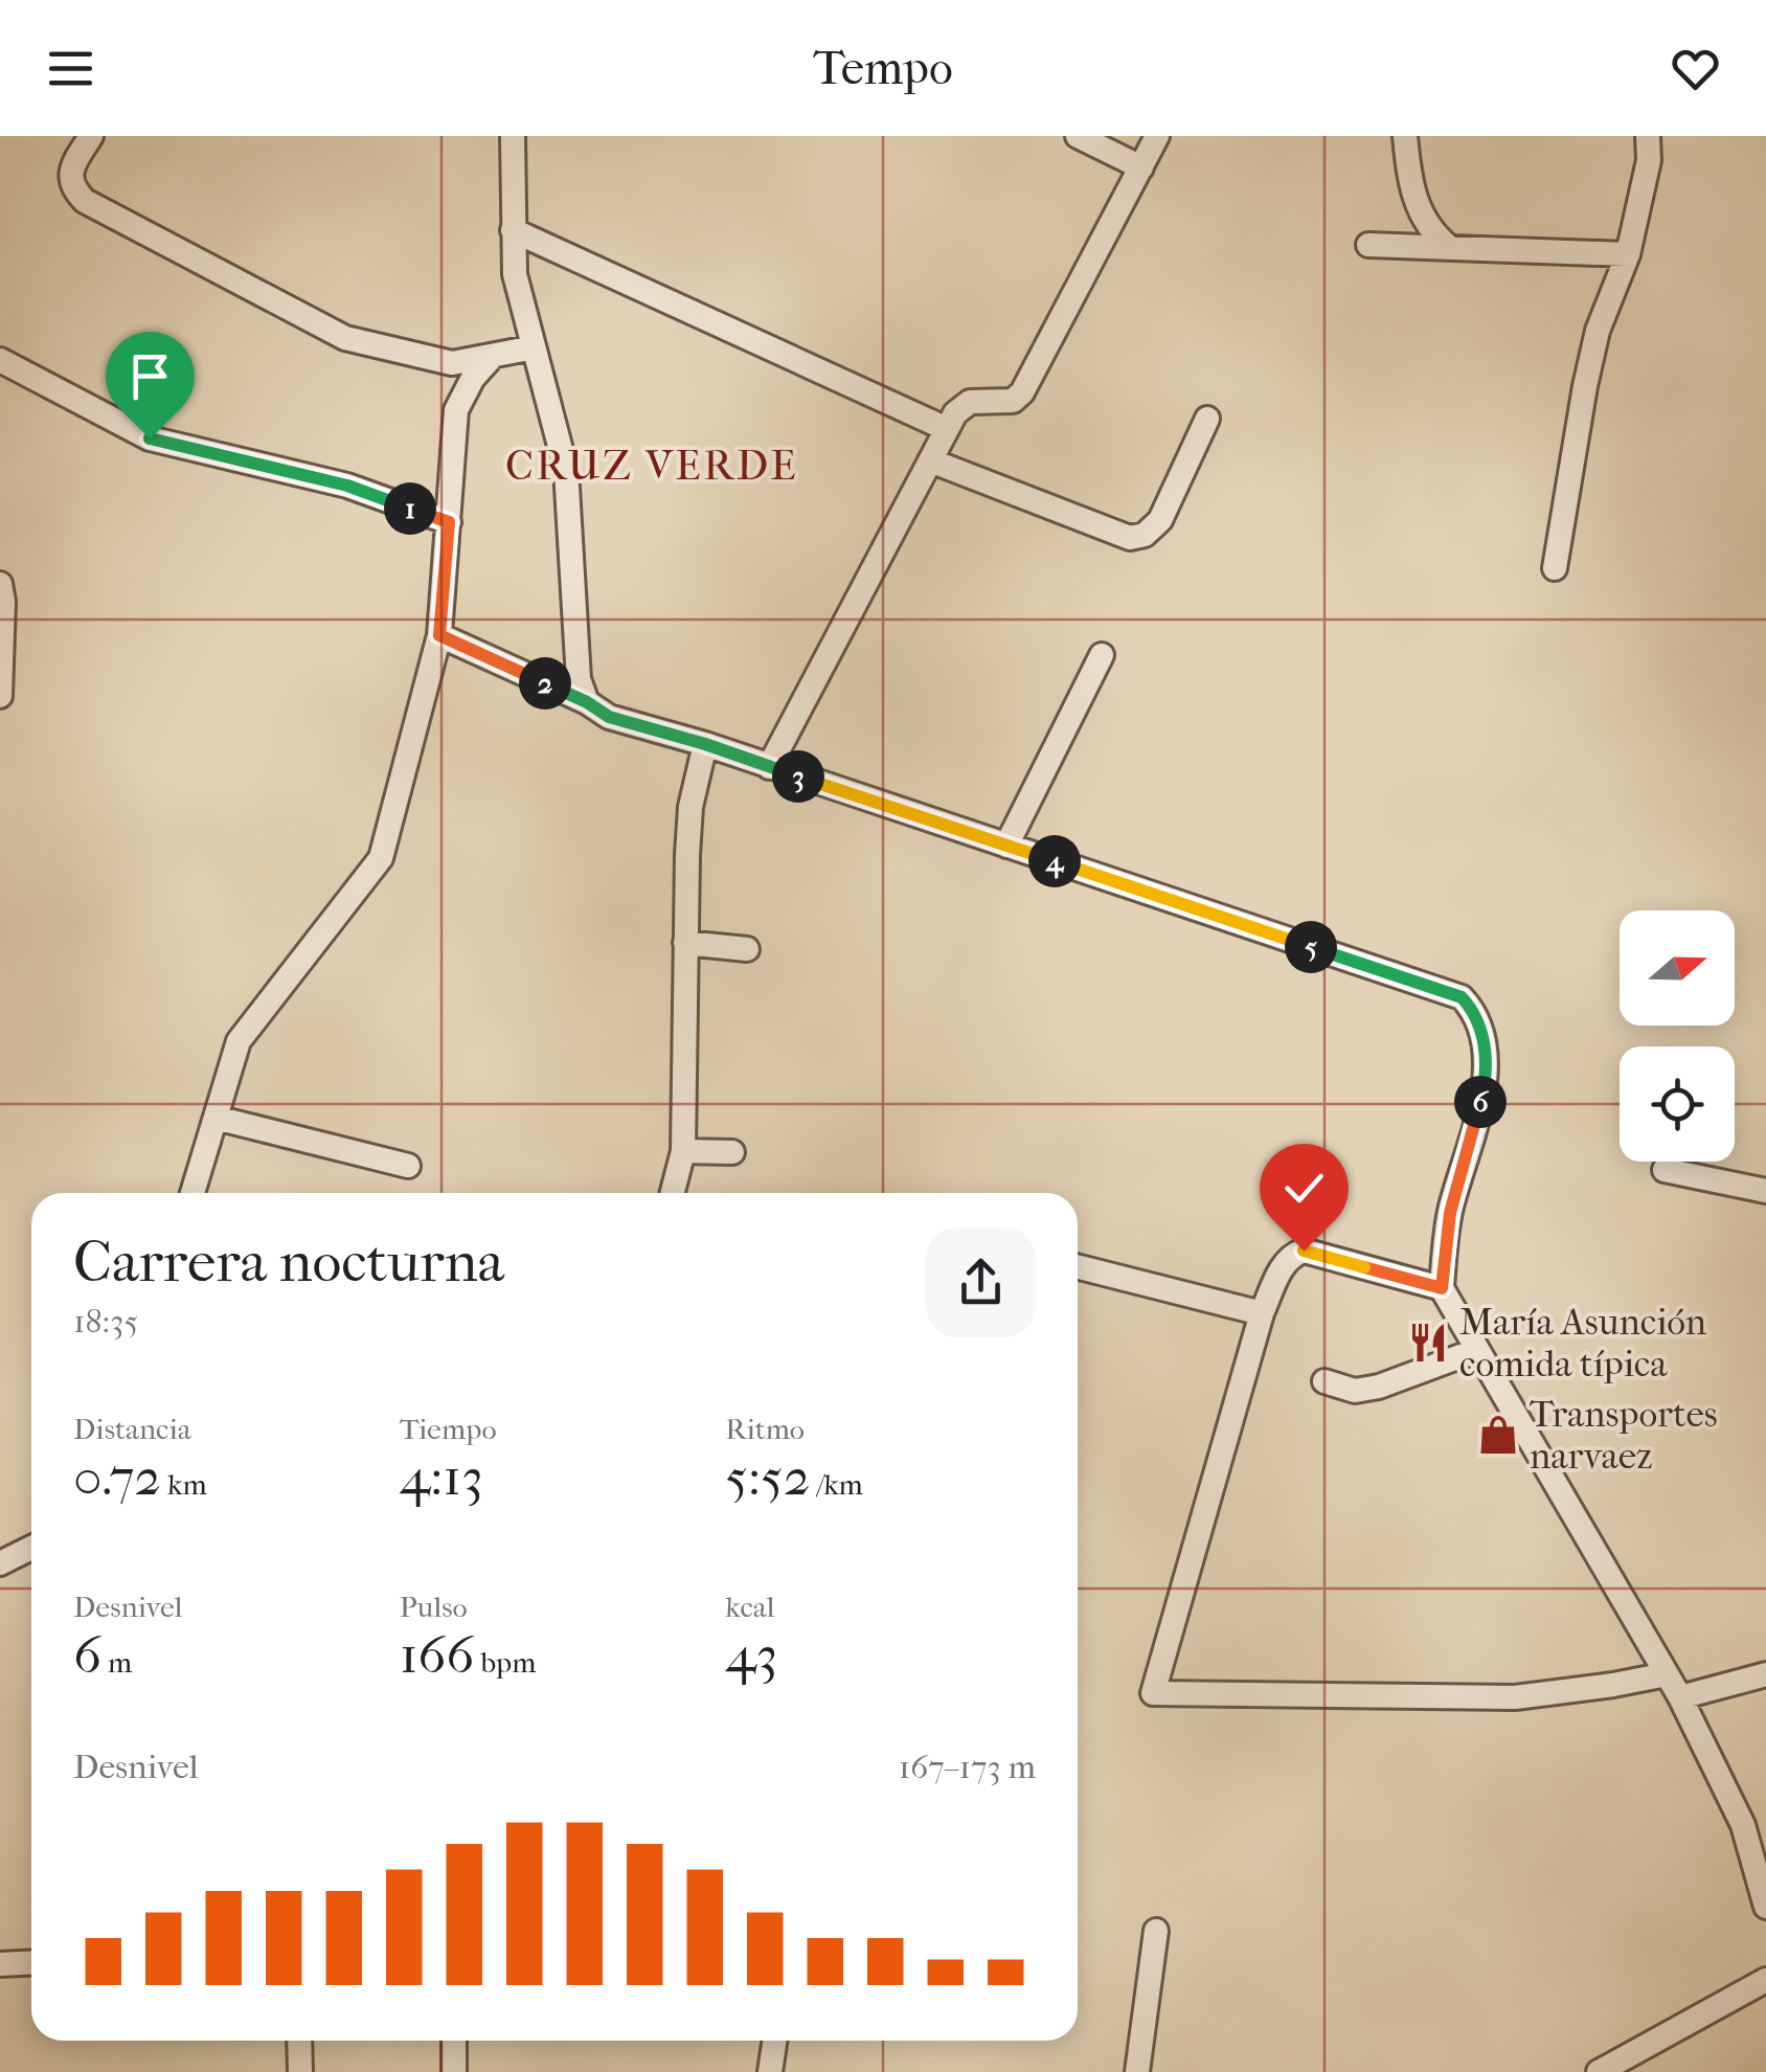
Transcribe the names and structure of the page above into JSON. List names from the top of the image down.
{
  "districts": ["CRUZ VERDE"],
  "places": {
    "restaurant": ["María Asunción comida típica"],
    "shop": ["Transportes narvaez"]
  },
  "north": "right",
  "page": {
    "header": "Tempo",
    "pins": [
      "1",
      "2",
      "3",
      "4",
      "5",
      "6"
    ],
    "heading": ["Carrera nocturna", "18:35"],
    "stats": [
      ["Distancia", "0.72 km"],
      ["Tiempo", "4:13"],
      ["Ritmo", "5:52 /km"],
      ["Desnivel", "6 m"],
      ["Pulso", "166 bpm"],
      ["kcal", "43"]
    ],
    "chart": ["Desnivel", "167–173 m"]
  }
}
